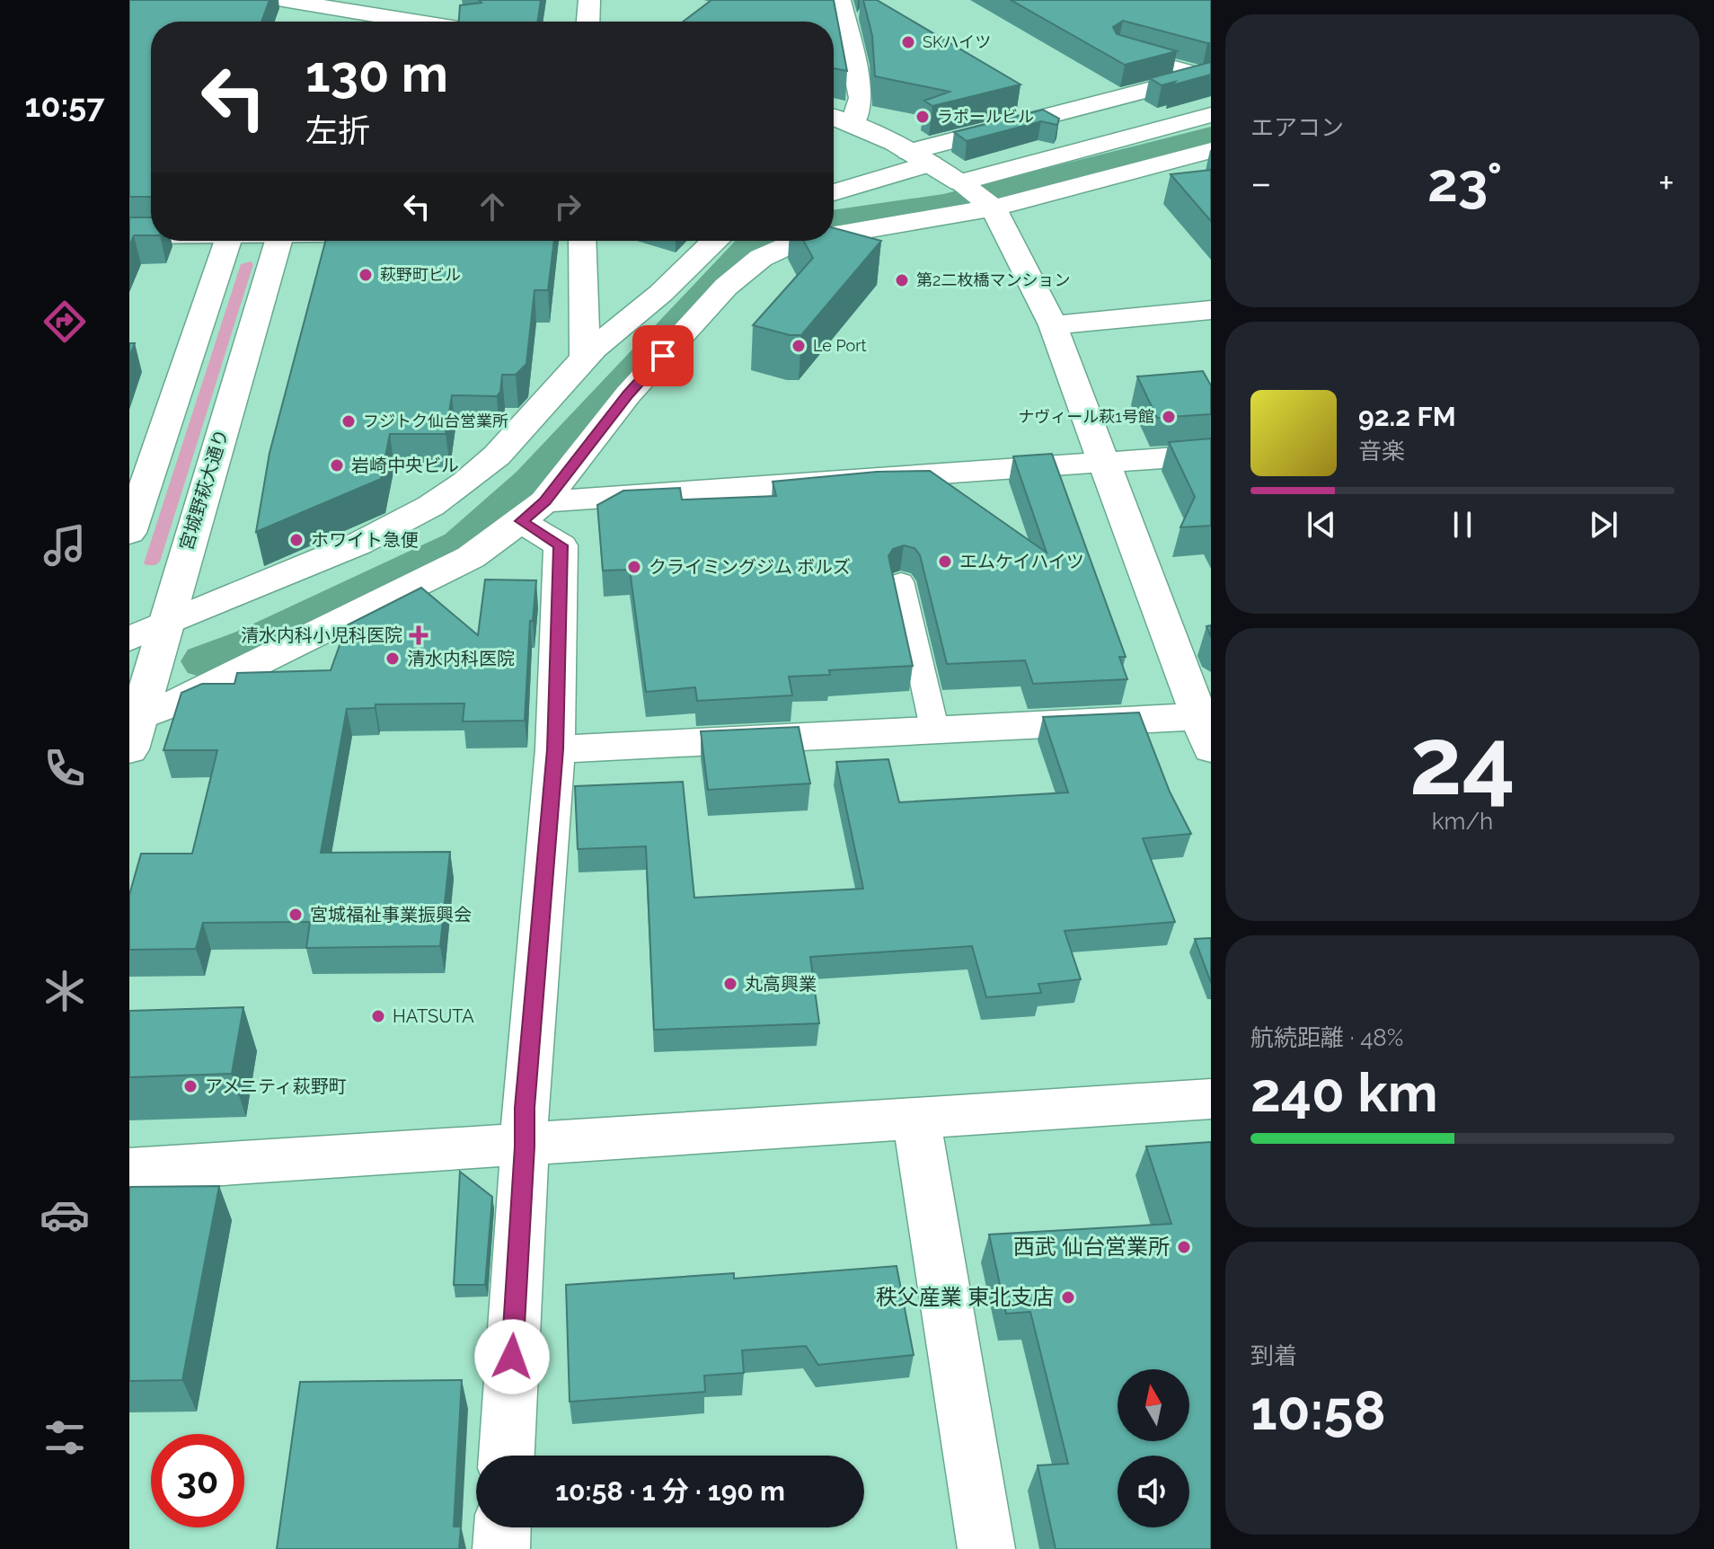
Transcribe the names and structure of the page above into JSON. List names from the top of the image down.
{
  "streets": {
    "street": ["宮城野萩大通り"]
  },
  "places": {
    "other": [
      "SKハイツ",
      "ラポールビル",
      "萩野町ビル",
      "第2二枚橋マンション",
      "Le Port",
      "ナヴィール萩1号館",
      "フジトク仙台営業所",
      "岩崎中央ビル",
      "ホワイト急便",
      "エムケイハイツ",
      "クライミングジム ボルズ",
      "清水内科医院",
      "宮城福祉事業振興会",
      "丸高興業",
      "HATSUTA",
      "アメニティ萩野町",
      "西武 仙台営業所",
      "秩父産業 東北支店"
    ],
    "health": ["清水内科小児科医院"]
  },
  "north": "top",
  "page": {
    "tabs": "10:57",
    "tile": [
      "エアコン",
      ["24", "km/h"],
      ["航続距離 · 48%", "240 km"],
      ["到着", "10:58"]
    ],
    "turn": ["130 m", "左折"],
    "heat": ["−", "23°", "+"],
    "song": ["92.2 FM", "音楽"],
    "limit": "30",
    "trip": "10:58 · 1 分 · 190 m"
  }
}
